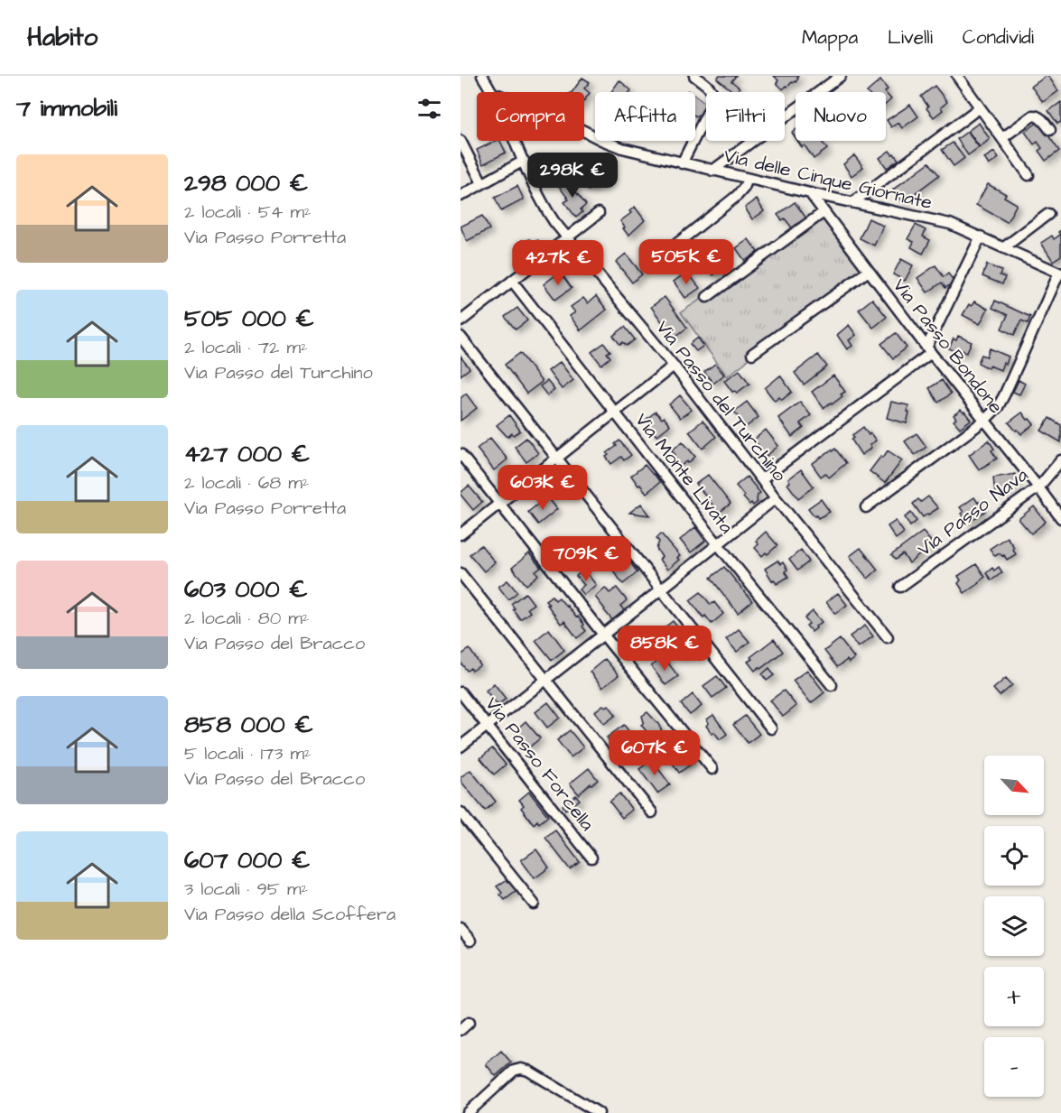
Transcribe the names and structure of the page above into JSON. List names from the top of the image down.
{
  "streets": {
    "street": [
      "Via delle Cinque Giornate",
      "Via Passo Bondone",
      "Via Passo del Turchino",
      "Via Monte Livata",
      "Via Passo Nava",
      "Via Passo Forcella"
    ]
  },
  "crossings": [
    ["Via delle Cinque Giornate", "Via Passo Bondone"],
    ["Via Passo Bondone", "Via Passo Nava"]
  ],
  "north": "bottom right",
  "page": {
    "header": "Habito",
    "nav": ["Mappa", "Livelli", "Condividi"],
    "heading": "7 immobili",
    "chip": [
      "Compra",
      "Affitta",
      "Filtri",
      "Nuovo"
    ],
    "list": [
      {
        "name": "298 000 €",
        "note": "2 locali · 54 m² · Via Passo Porretta"
      },
      {
        "name": "505 000 €",
        "note": "2 locali · 72 m² · Via Passo del Turchino"
      },
      {
        "name": "427 000 €",
        "note": "2 locali · 68 m² · Via Passo Porretta"
      },
      {
        "name": "603 000 €",
        "note": "2 locali · 80 m² · Via Passo del Bracco"
      },
      {
        "name": "858 000 €",
        "note": "5 locali · 173 m² · Via Passo del Bracco"
      },
      {
        "name": "607 000 €",
        "note": "3 locali · 95 m² · Via Passo della Scoffera"
      }
    ],
    "price": [
      "298K €",
      "505K €",
      "427K €",
      "603K €",
      "709K €",
      "858K €",
      "607K €"
    ],
    "map_buttons": ["+", "−"]
  }
}
